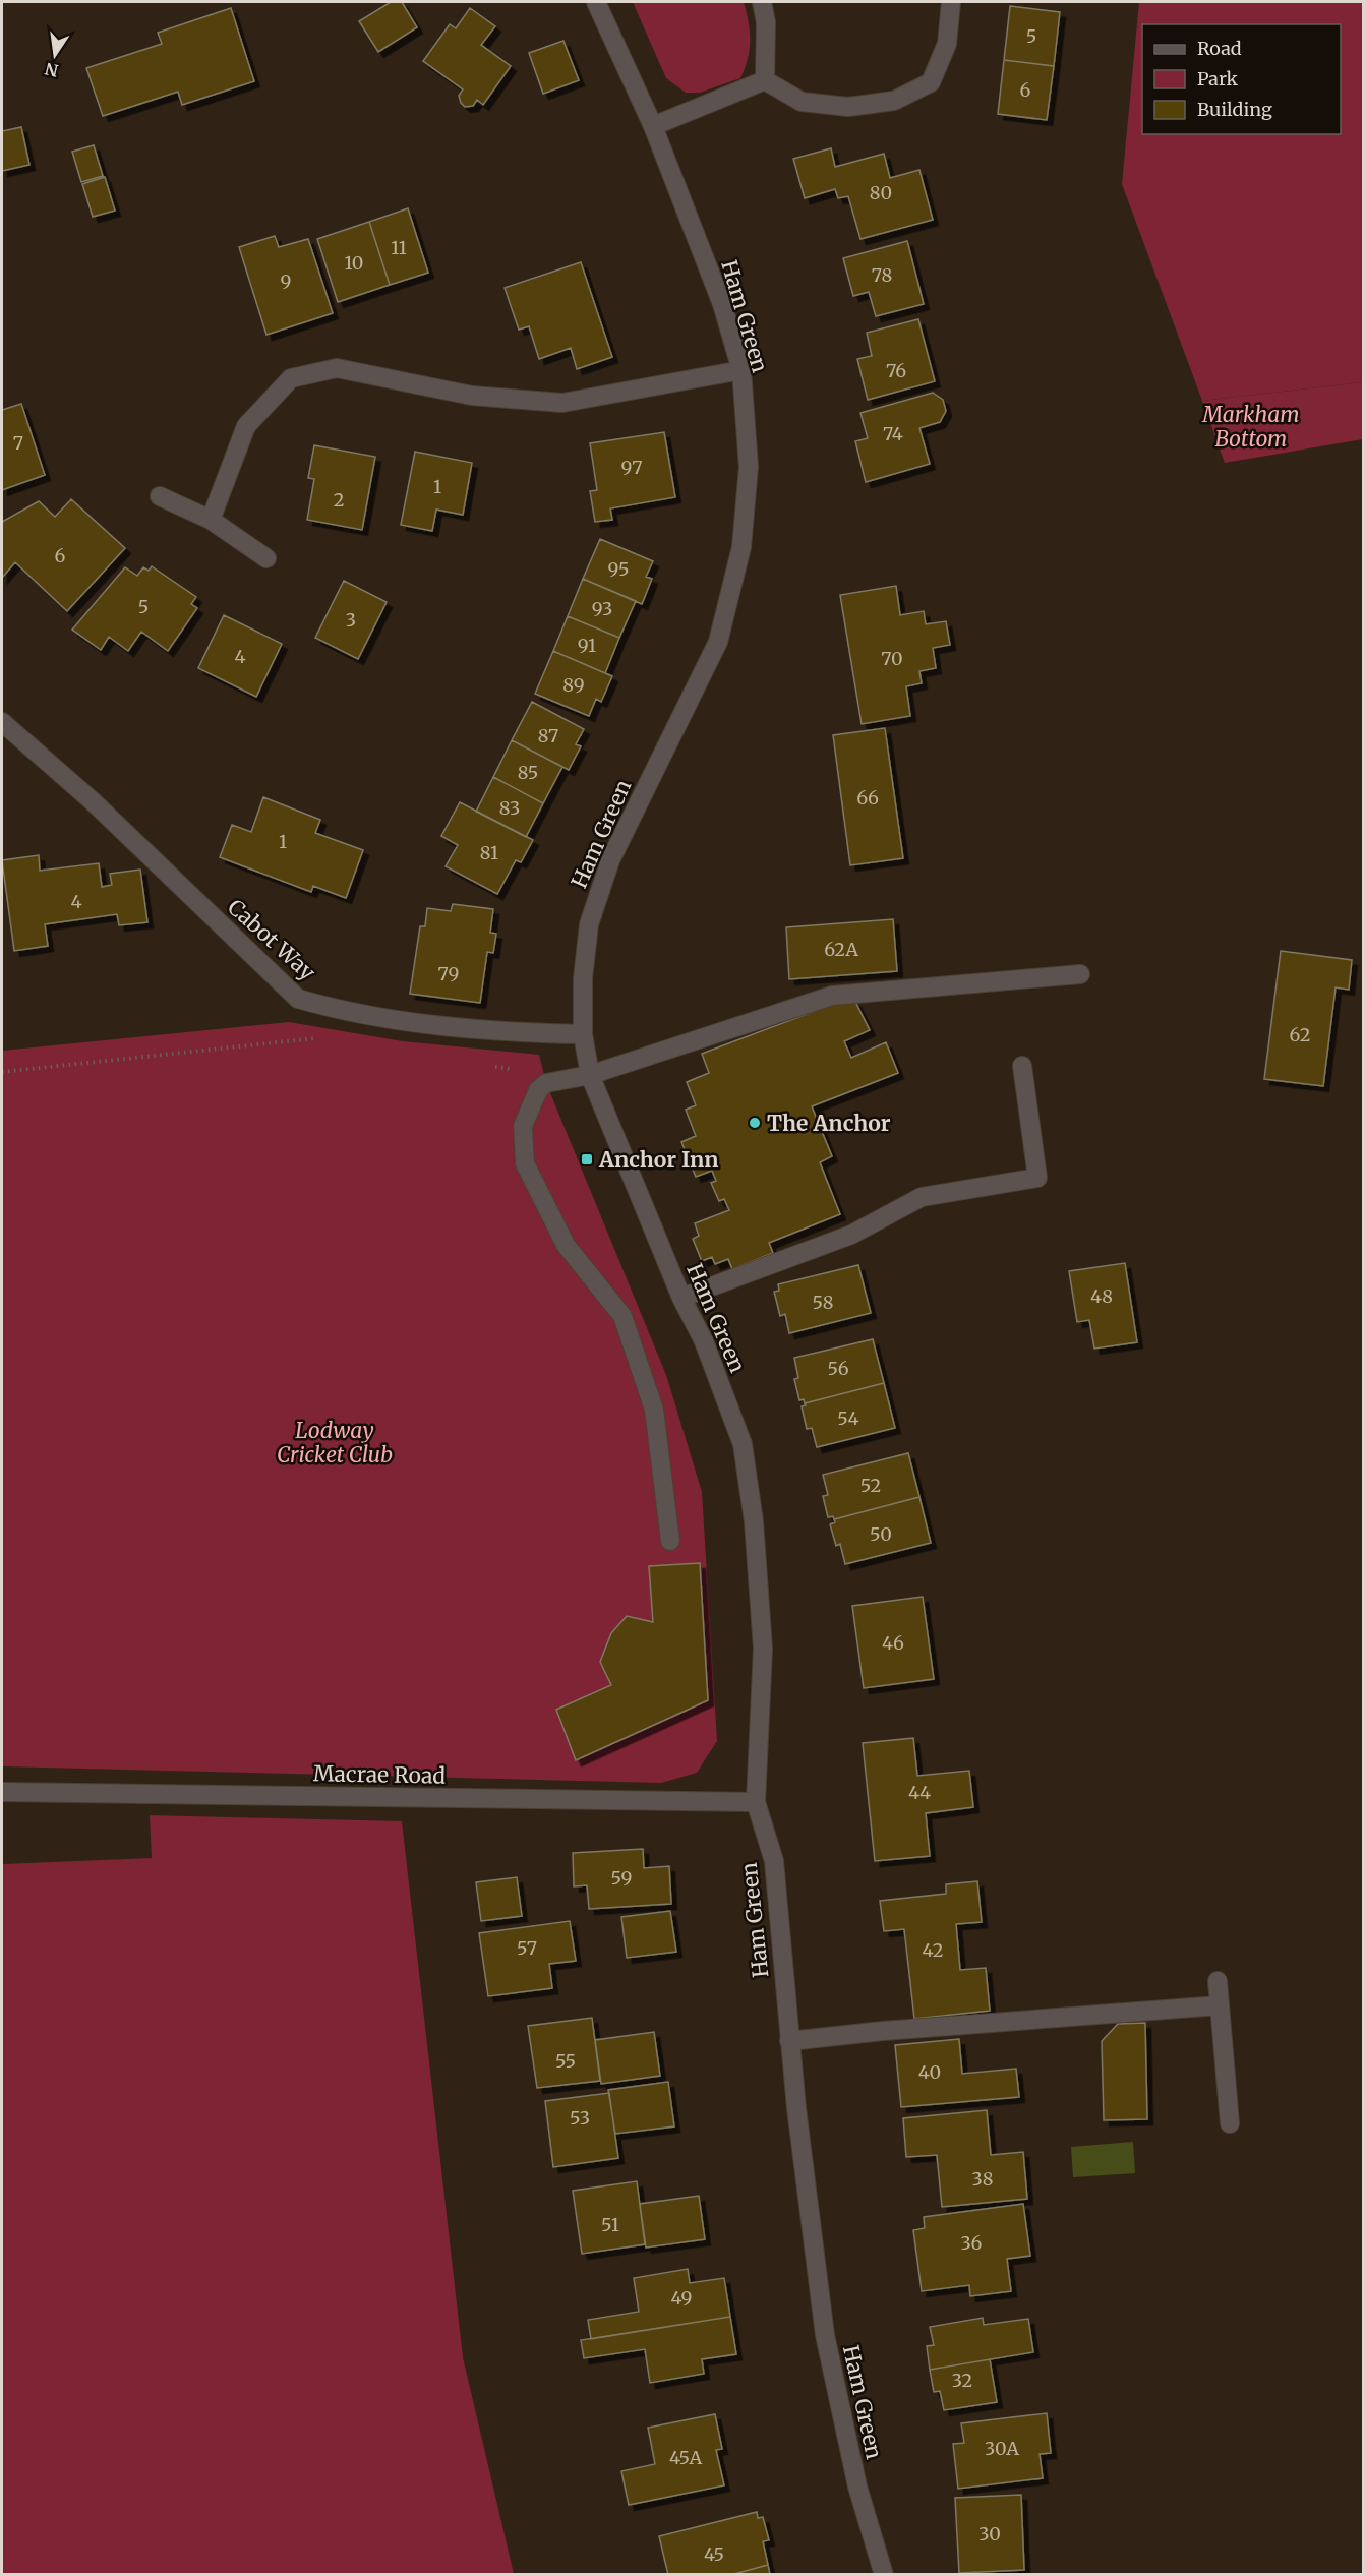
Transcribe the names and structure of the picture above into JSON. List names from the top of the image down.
{
  "streets": {
    "street": ["Ham Green", "Cabot Way", "Macrae Road"]
  },
  "crossings": [
    ["Ham Green", "Cabot Way"],
    ["Ham Green", "Macrae Road"]
  ],
  "parks": ["Markham Bottom", "Lodway Cricket Club"],
  "places": {
    "other": ["The Anchor"],
    "transit": ["Anchor Inn"]
  },
  "house_numbers": [
    "5",
    "6",
    "80",
    "11",
    "10",
    "78",
    "9",
    "76",
    "74",
    "7",
    "97",
    "1",
    "2",
    "6",
    "95",
    "5",
    "93",
    "3",
    "91",
    "4",
    "70",
    "89",
    "87",
    "85",
    "66",
    "83",
    "1",
    "81",
    "4",
    "62A",
    "79",
    "62",
    "48",
    "58",
    "56",
    "54",
    "52",
    "50",
    "46",
    "44",
    "59",
    "57",
    "42",
    "55",
    "40",
    "53",
    "38",
    "51",
    "36",
    "49",
    "32",
    "30A",
    "45A",
    "30",
    "45"
  ],
  "legend": ["Road", "Park", "Building"],
  "north": "bottom"
}
